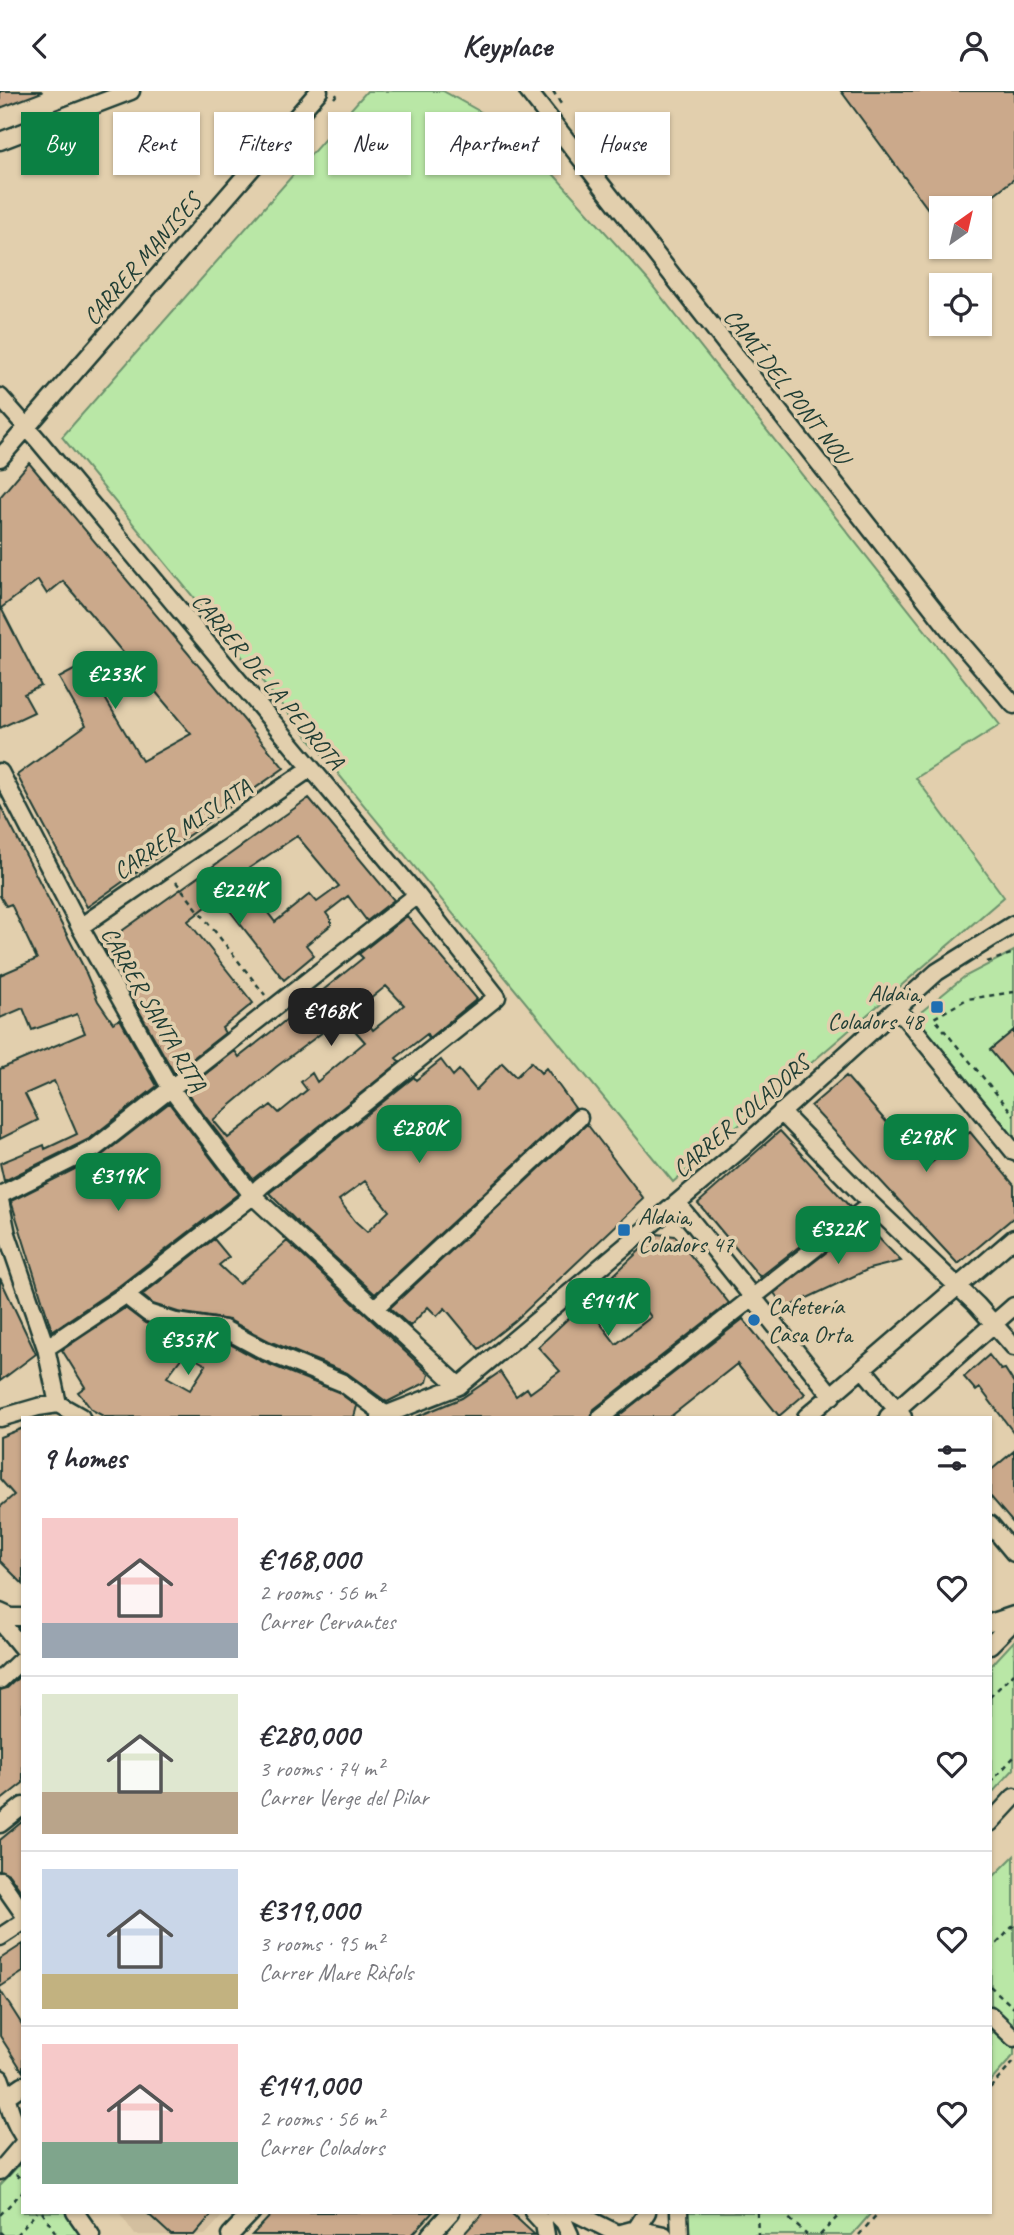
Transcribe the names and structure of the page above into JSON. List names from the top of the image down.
{
  "streets": {
    "street": [
      "CARRER MANISES",
      "CAMÍ DEL PONT NOU",
      "CARRER DE LA PEDROTA",
      "CARRER MISLATA",
      "CARRER SANTA RITA",
      "CARRER COLADORS"
    ]
  },
  "crossings": [
    ["CARRER MANISES", "CARRER DE LA PEDROTA"],
    ["CARRER DE LA PEDROTA", "CARRER MISLATA"],
    ["CARRER DE LA PEDROTA", "CARRER SANTA RITA"],
    ["CARRER MISLATA", "CARRER SANTA RITA"],
    ["CARRER SANTA RITA", "CARRER COLADORS"]
  ],
  "places": {
    "transit": ["Aldaia, Coladors 48", "Aldaia, Coladors 47"],
    "other": ["Cafetería Casa Orta"]
  },
  "north": "top right",
  "page": {
    "header": "Keyplace",
    "chip": [
      "Buy",
      "Rent",
      "Filters",
      "New",
      "Apartment",
      "House"
    ],
    "price": [
      "€233K",
      "€224K",
      "€168K",
      "€280K",
      "€298K",
      "€319K",
      "€322K",
      "€141K",
      "€357K"
    ],
    "heading": "9 homes",
    "list": [
      {
        "name": "€168,000",
        "note": "2 rooms · 56 m² · Carrer Cervantes"
      },
      {
        "name": "€280,000",
        "note": "3 rooms · 74 m² · Carrer Verge del Pilar"
      },
      {
        "name": "€319,000",
        "note": "3 rooms · 95 m² · Carrer Mare Ràfols"
      },
      {
        "name": "€141,000",
        "note": "2 rooms · 56 m² · Carrer Coladors"
      }
    ]
  }
}
